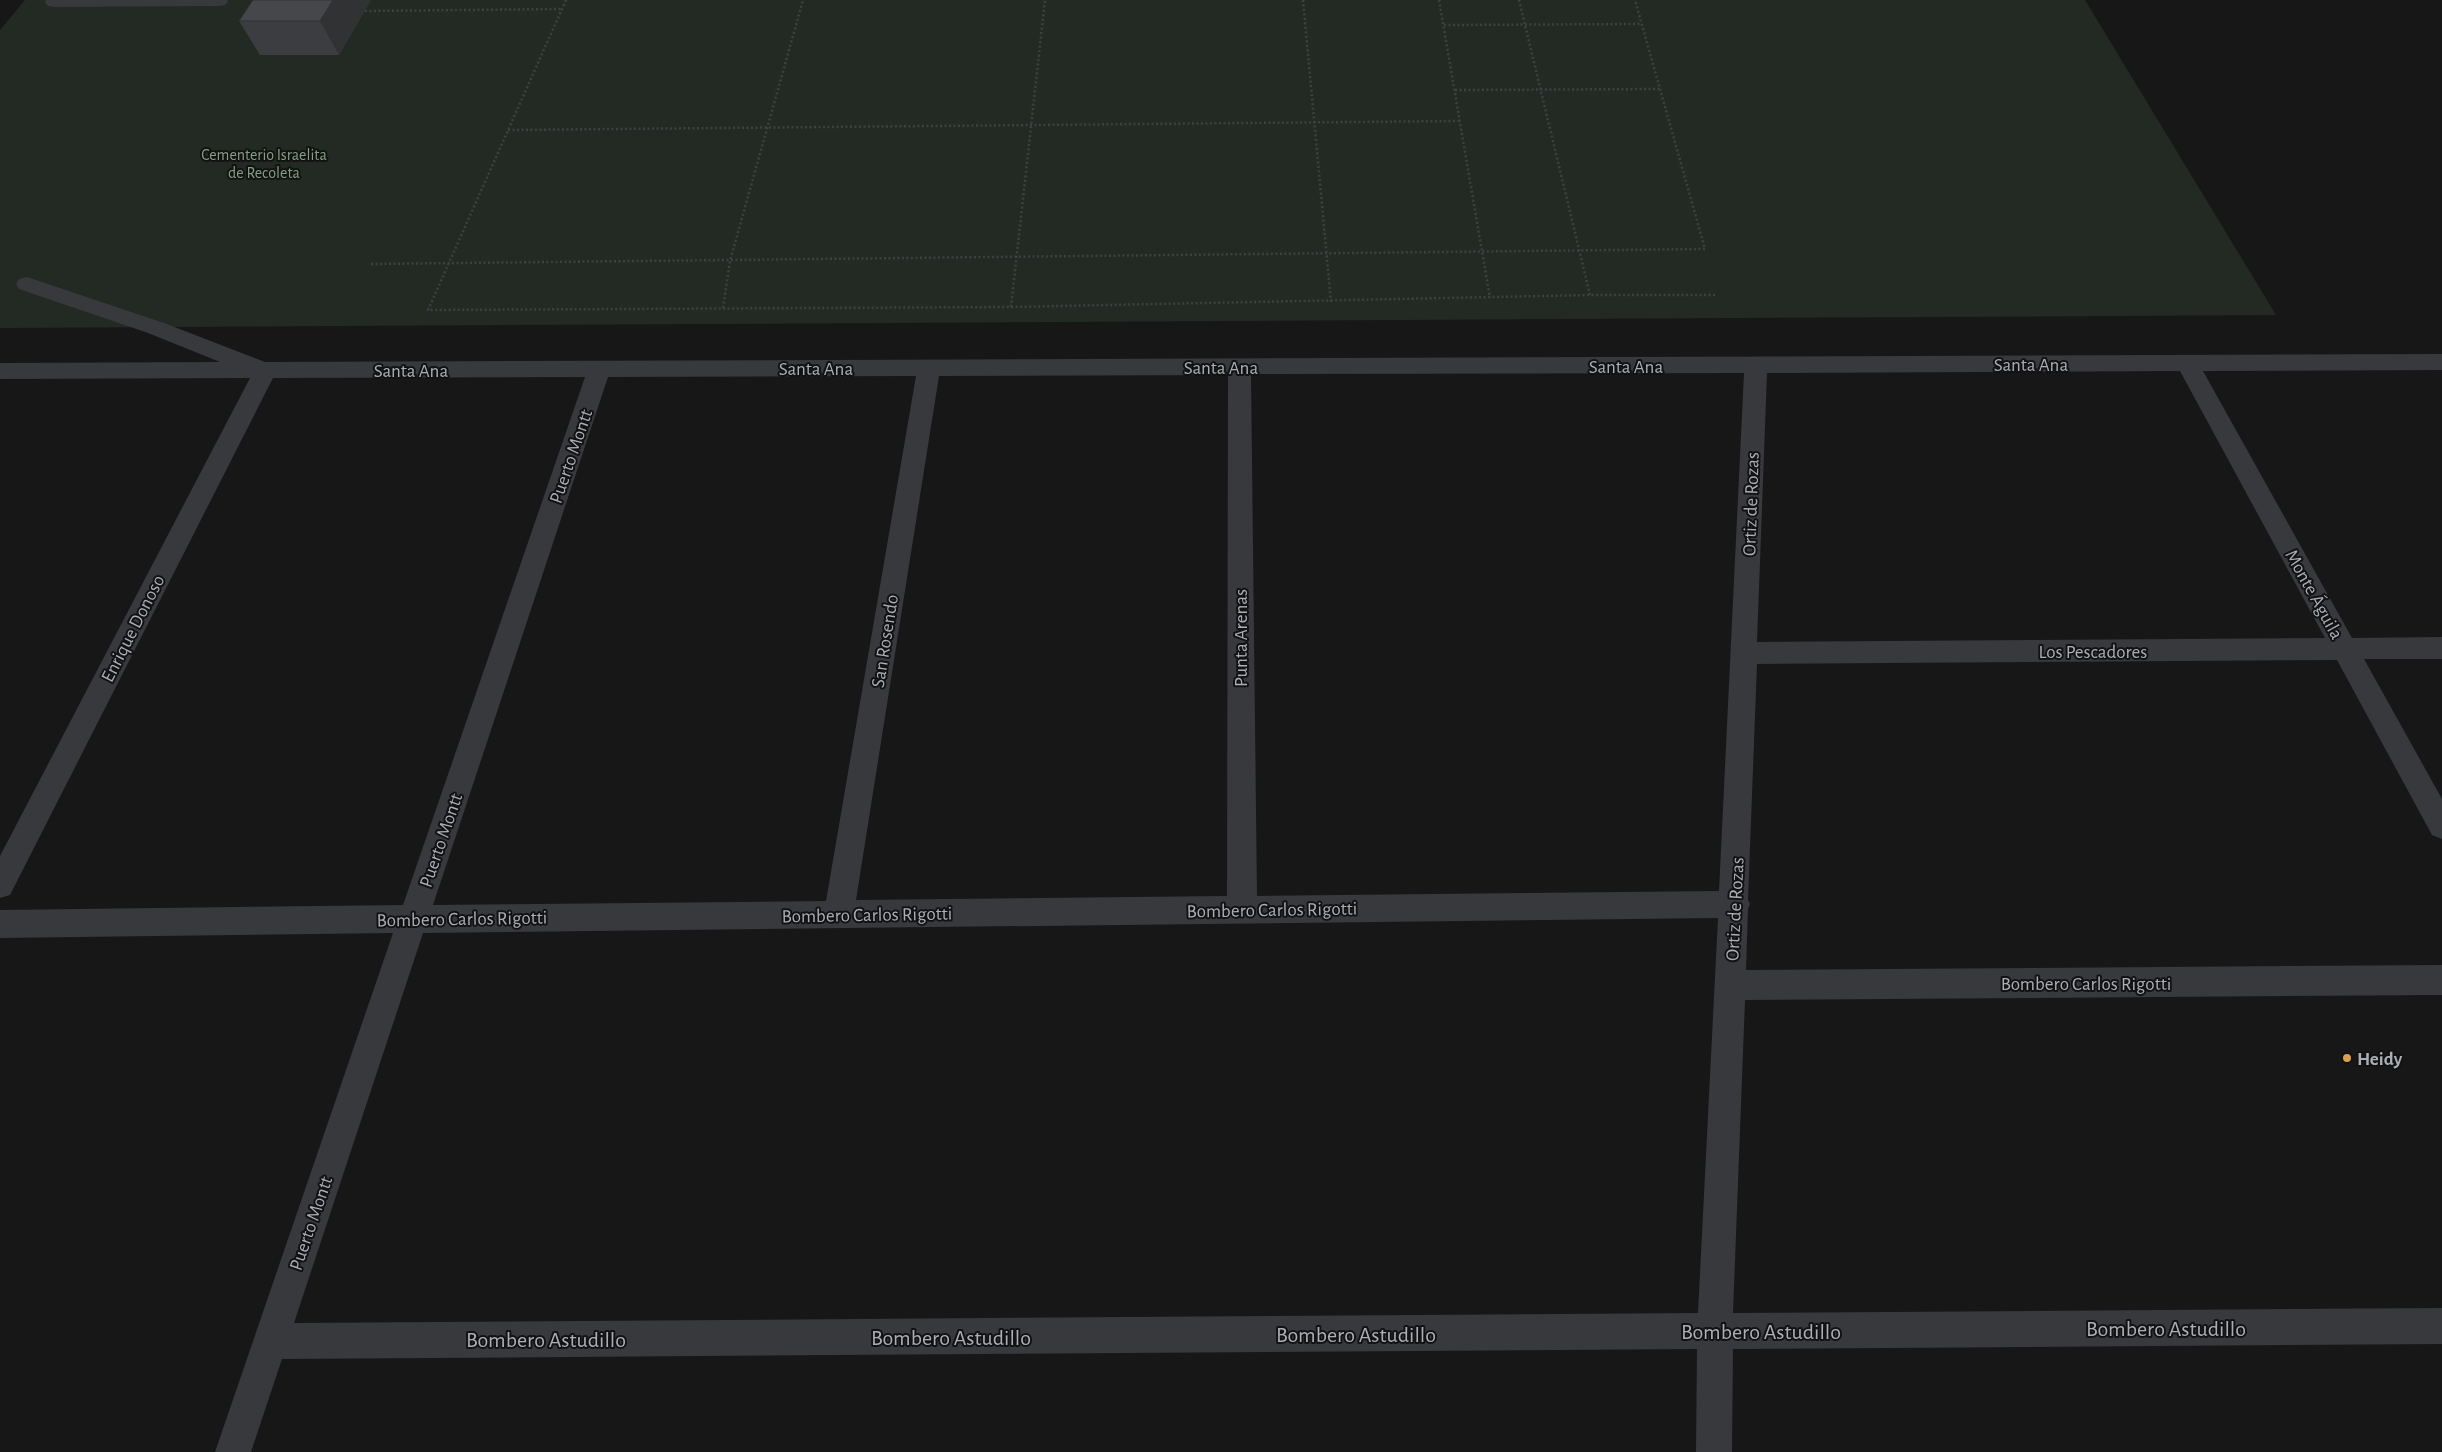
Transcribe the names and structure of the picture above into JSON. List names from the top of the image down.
{
  "streets": {
    "street": [
      "Santa Ana",
      "Puerto Montt",
      "Ortiz de Rozas",
      "Monte Águila",
      "Enrique Donoso",
      "Punta Arenas",
      "San Rosendo",
      "Los Pescadores",
      "Bombero Carlos Rigotti",
      "Bombero Astudillo"
    ]
  },
  "crossings": [
    ["Santa Ana", "Puerto Montt"],
    ["Santa Ana", "Ortiz de Rozas"],
    ["Santa Ana", "Monte Águila"],
    ["Santa Ana", "Enrique Donoso"],
    ["Santa Ana", "Punta Arenas"],
    ["Santa Ana", "San Rosendo"],
    ["Puerto Montt", "Bombero Carlos Rigotti"],
    ["Puerto Montt", "Bombero Astudillo"],
    ["Ortiz de Rozas", "Los Pescadores"],
    ["Ortiz de Rozas", "Bombero Carlos Rigotti"],
    ["Ortiz de Rozas", "Bombero Astudillo"],
    ["Monte Águila", "Los Pescadores"],
    ["Punta Arenas", "Bombero Carlos Rigotti"],
    ["San Rosendo", "Bombero Carlos Rigotti"]
  ],
  "parks": ["Cementerio Israelita de Recoleta"],
  "places": ["Heidy"]
}
